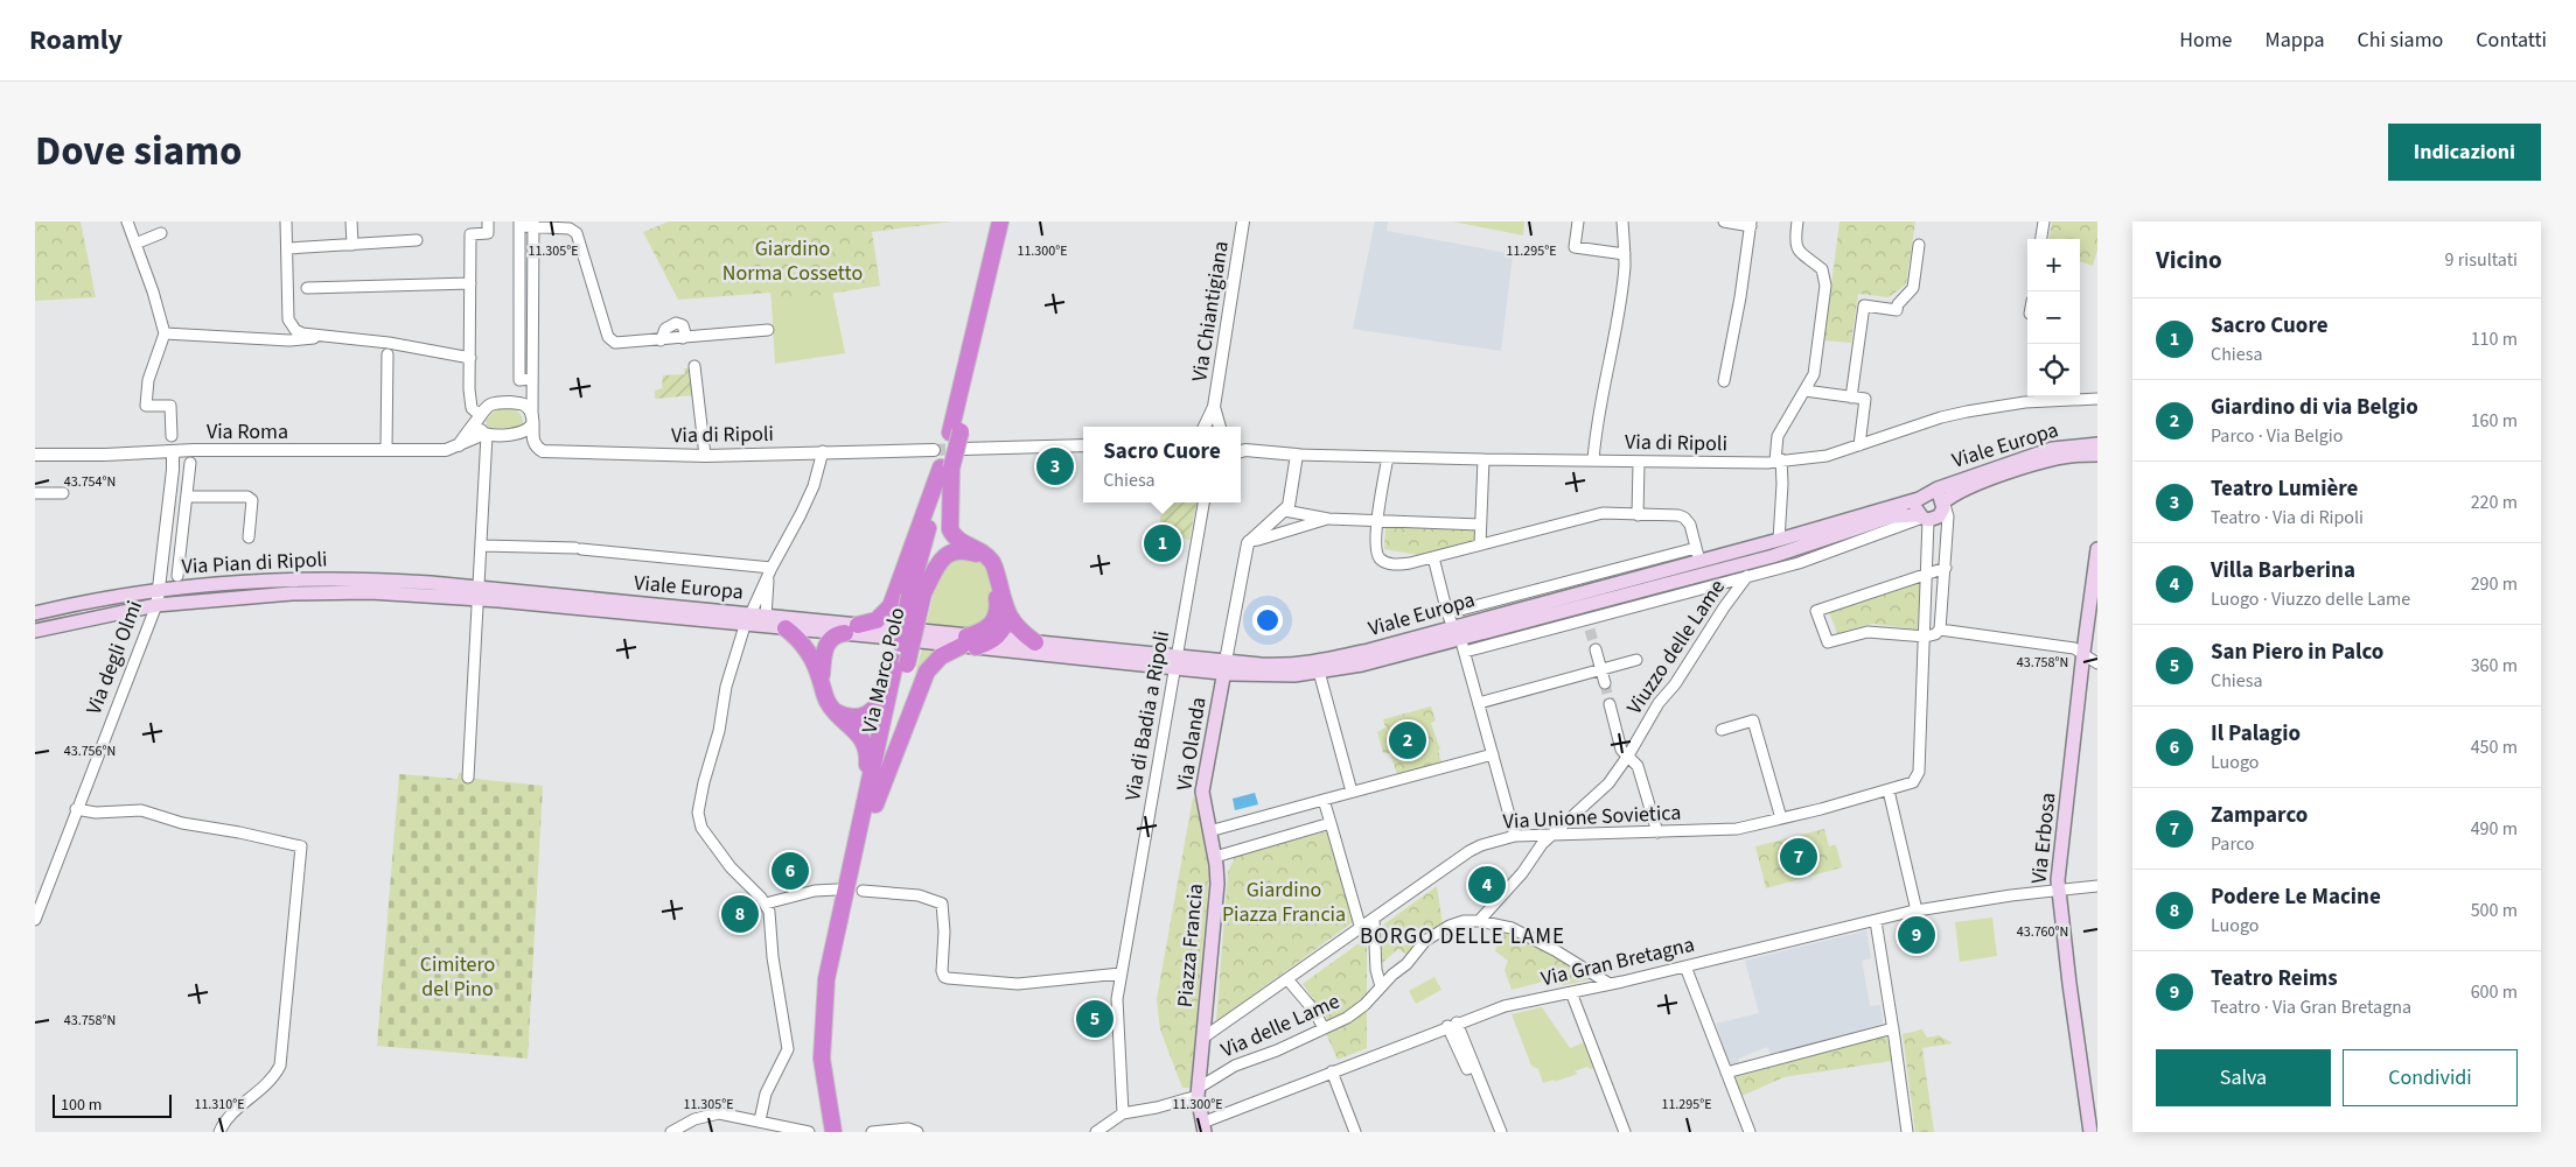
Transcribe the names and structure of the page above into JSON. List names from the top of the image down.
{
  "streets": {
    "highway": ["Via Marco Polo"],
    "main road": [
      "Viale Europa",
      "Via Pian di Ripoli",
      "Via Olanda",
      "Via Erbosa",
      "Piazza Francia"
    ],
    "street": [
      "Via Chiantigiana",
      "Via Roma",
      "Via di Ripoli",
      "Viuzzo delle Lame",
      "Via degli Olmi",
      "Via di Badia a Ripoli",
      "Via Unione Sovietica",
      "Via Gran Bretagna",
      "Via delle Lame"
    ]
  },
  "crossings": [
    ["Via Roma", "Via di Ripoli"],
    ["Via Roma", "Via degli Olmi"],
    ["Viale Europa", "Via Pian di Ripoli"],
    ["Viale Europa", "Via di Badia a Ripoli"],
    ["Viale Europa", "Via Olanda"],
    ["Viale Europa", "Via Unione Sovietica"],
    ["Via Pian di Ripoli", "Via degli Olmi"],
    ["Viuzzo delle Lame", "Via Unione Sovietica"],
    ["Viuzzo delle Lame", "Via delle Lame"],
    ["Via di Badia a Ripoli", "Via delle Lame"],
    ["Via Olanda", "Piazza Francia"],
    ["Via Unione Sovietica", "Piazza Francia"],
    ["Via Erbosa", "Via Gran Bretagna"],
    ["Piazza Francia", "Via Gran Bretagna"],
    ["Piazza Francia", "Via delle Lame"],
    ["Via Gran Bretagna", "Via delle Lame"]
  ],
  "districts": ["BORGO DELLE LAME"],
  "parks": ["Giardino Norma Cossetto", "Giardino Piazza Francia", "Cimitero del Pino"],
  "scale_bar": "100 m",
  "page": {
    "header": "Roamly",
    "nav": [
      "Home",
      "Mappa",
      "Chi siamo",
      "Contatti"
    ],
    "title": "Dove siamo",
    "buttons": [
      "Indicazioni",
      ["Salva", "Condividi"]
    ],
    "heading": ["Vicino", "9 risultati"],
    "map_buttons": ["+", "−"],
    "list": [
      {
        "mark": "1",
        "name": "Sacro Cuore",
        "note": "Chiesa",
        "value": "110 m"
      },
      {
        "mark": "2",
        "name": "Giardino di via Belgio",
        "note": "Parco · Via Belgio",
        "value": "160 m"
      },
      {
        "mark": "3",
        "name": "Teatro Lumière",
        "note": "Teatro · Via di Ripoli",
        "value": "220 m"
      },
      {
        "mark": "4",
        "name": "Villa Barberina",
        "note": "Luogo · Viuzzo delle Lame",
        "value": "290 m"
      },
      {
        "mark": "5",
        "name": "San Piero in Palco",
        "note": "Chiesa",
        "value": "360 m"
      },
      {
        "mark": "6",
        "name": "Il Palagio",
        "note": "Luogo",
        "value": "450 m"
      },
      {
        "mark": "7",
        "name": "Zamparco",
        "note": "Parco",
        "value": "490 m"
      },
      {
        "mark": "8",
        "name": "Podere Le Macine",
        "note": "Luogo",
        "value": "500 m"
      },
      {
        "mark": "9",
        "name": "Teatro Reims",
        "note": "Teatro · Via Gran Bretagna",
        "value": "600 m"
      }
    ],
    "popup": ["Sacro Cuore", "Chiesa"],
    "pins": [
      "3",
      "1",
      "2",
      "7",
      "6",
      "4",
      "8",
      "9",
      "5"
    ],
    "scale": "100 m"
  },
  "coordinates": [
    "11.305°E",
    "11.300°E",
    "11.295°E",
    "43.754°N",
    "43.758°N",
    "43.756°N",
    "43.760°N",
    "11.310°E"
  ]
}
